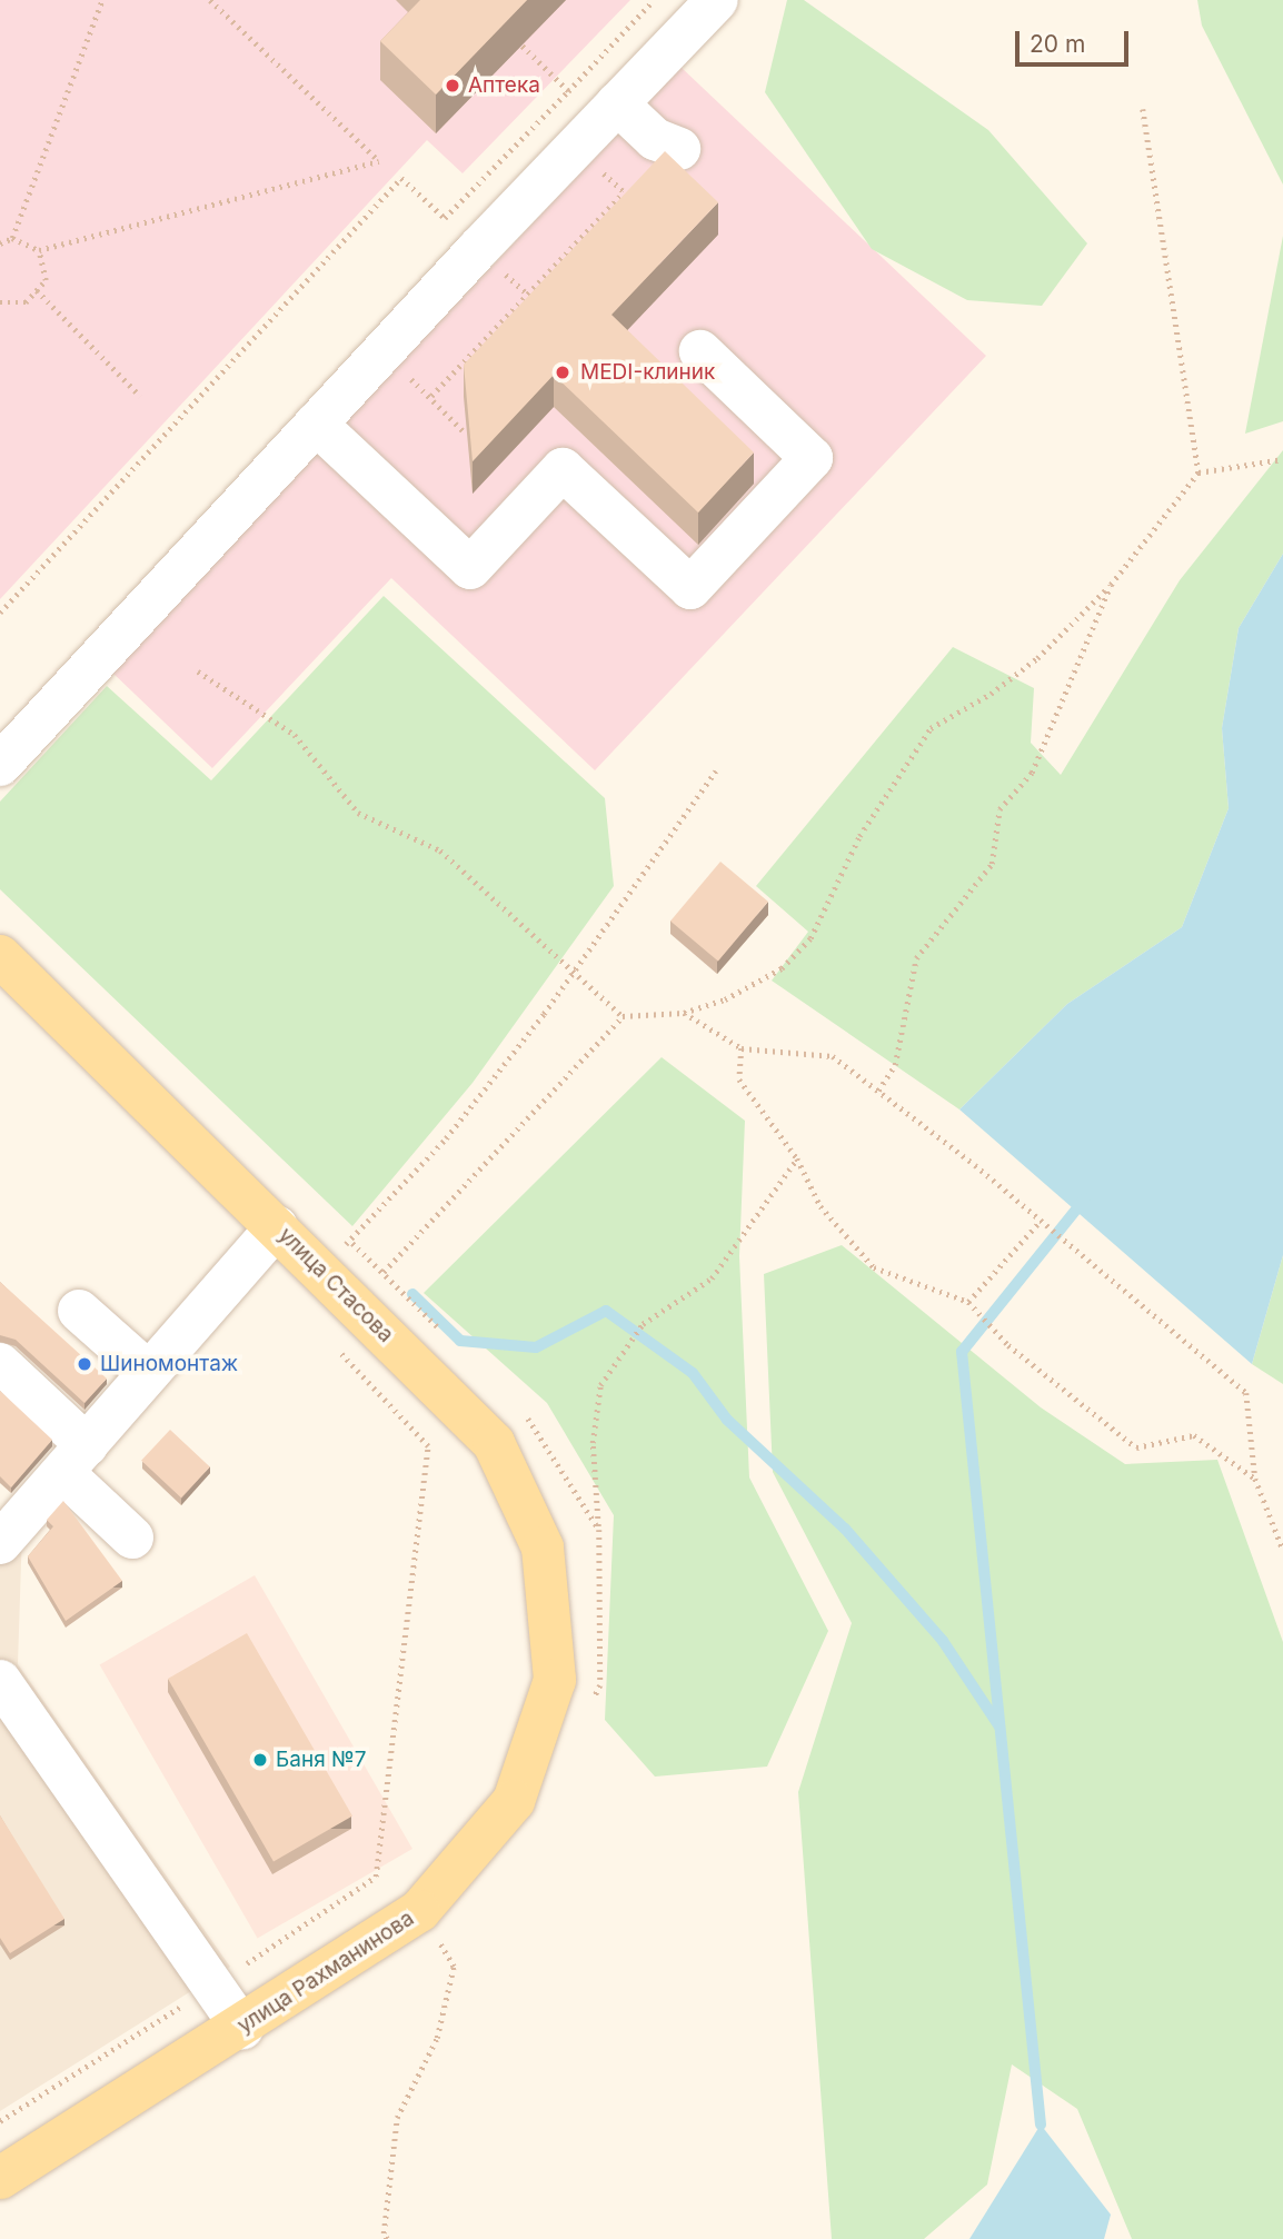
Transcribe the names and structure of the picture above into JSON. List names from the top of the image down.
{
  "streets": {
    "main road": ["улица Стасова", "улица Рахманинова"]
  },
  "crossings": [
    ["улица Стасова", "улица Рахманинова"]
  ],
  "places": [
    "Аптека",
    "MEDI-клиник",
    "Шиномонтаж",
    "Баня №7"
  ],
  "scale_bar": "20 m"
}
